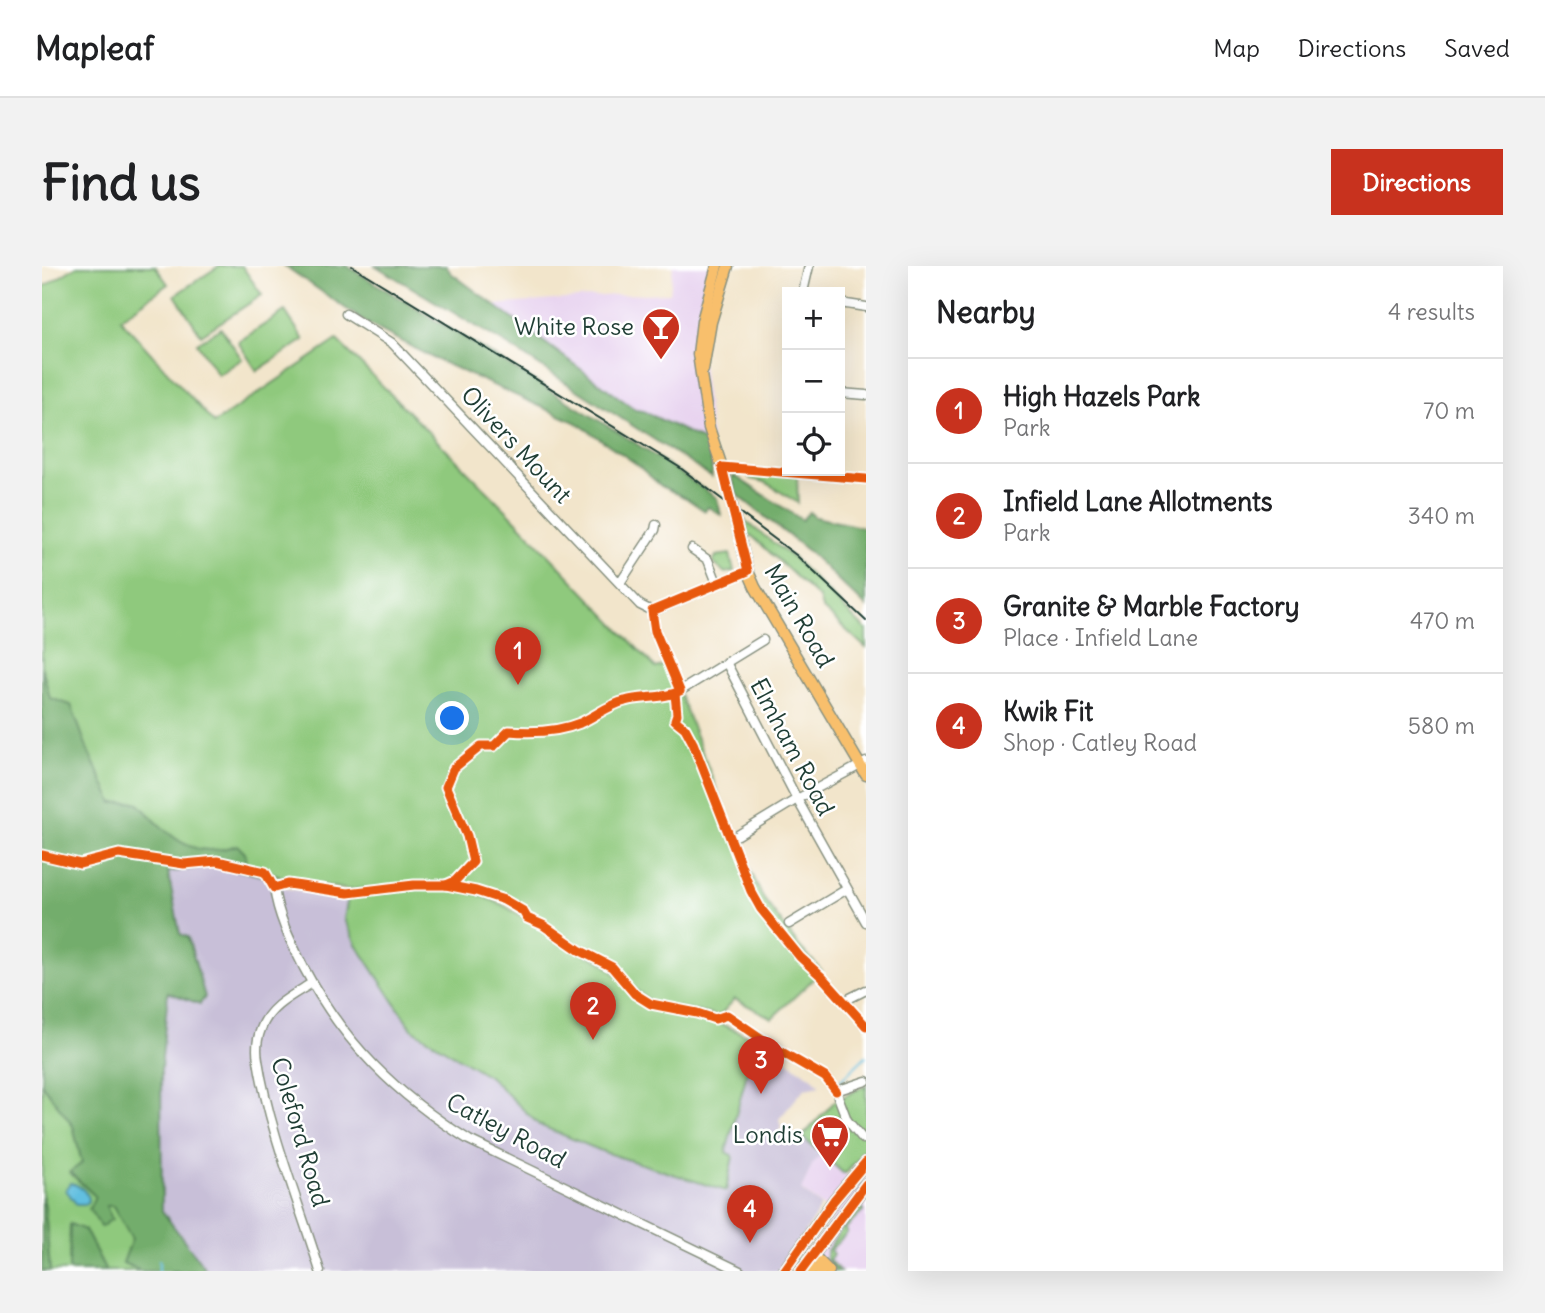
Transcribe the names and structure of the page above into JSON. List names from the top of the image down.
{
  "streets": {
    "main road": ["Main Road"],
    "street": [
      "Olivers Mount",
      "Elmham Road",
      "Catley Road",
      "Coleford Road"
    ]
  },
  "crossings": [
    ["Catley Road", "Coleford Road"]
  ],
  "places": {
    "bar": ["White Rose"],
    "supermarket": ["Londis"]
  },
  "page": {
    "header": "Mapleaf",
    "nav": ["Map", "Directions", "Saved"],
    "buttons": "Directions",
    "title": "Find us",
    "heading": ["Nearby", "4 results"],
    "map_buttons": ["+", "−"],
    "list": [
      {
        "mark": "1",
        "name": "High Hazels Park",
        "note": "Park",
        "value": "70 m"
      },
      {
        "mark": "2",
        "name": "Infield Lane Allotments",
        "note": "Park",
        "value": "340 m"
      },
      {
        "mark": "3",
        "name": "Granite & Marble Factory",
        "note": "Place · Infield Lane",
        "value": "470 m"
      },
      {
        "mark": "4",
        "name": "Kwik Fit",
        "note": "Shop · Catley Road",
        "value": "580 m"
      }
    ],
    "pins": [
      "1",
      "2",
      "3",
      "4"
    ]
  }
}
